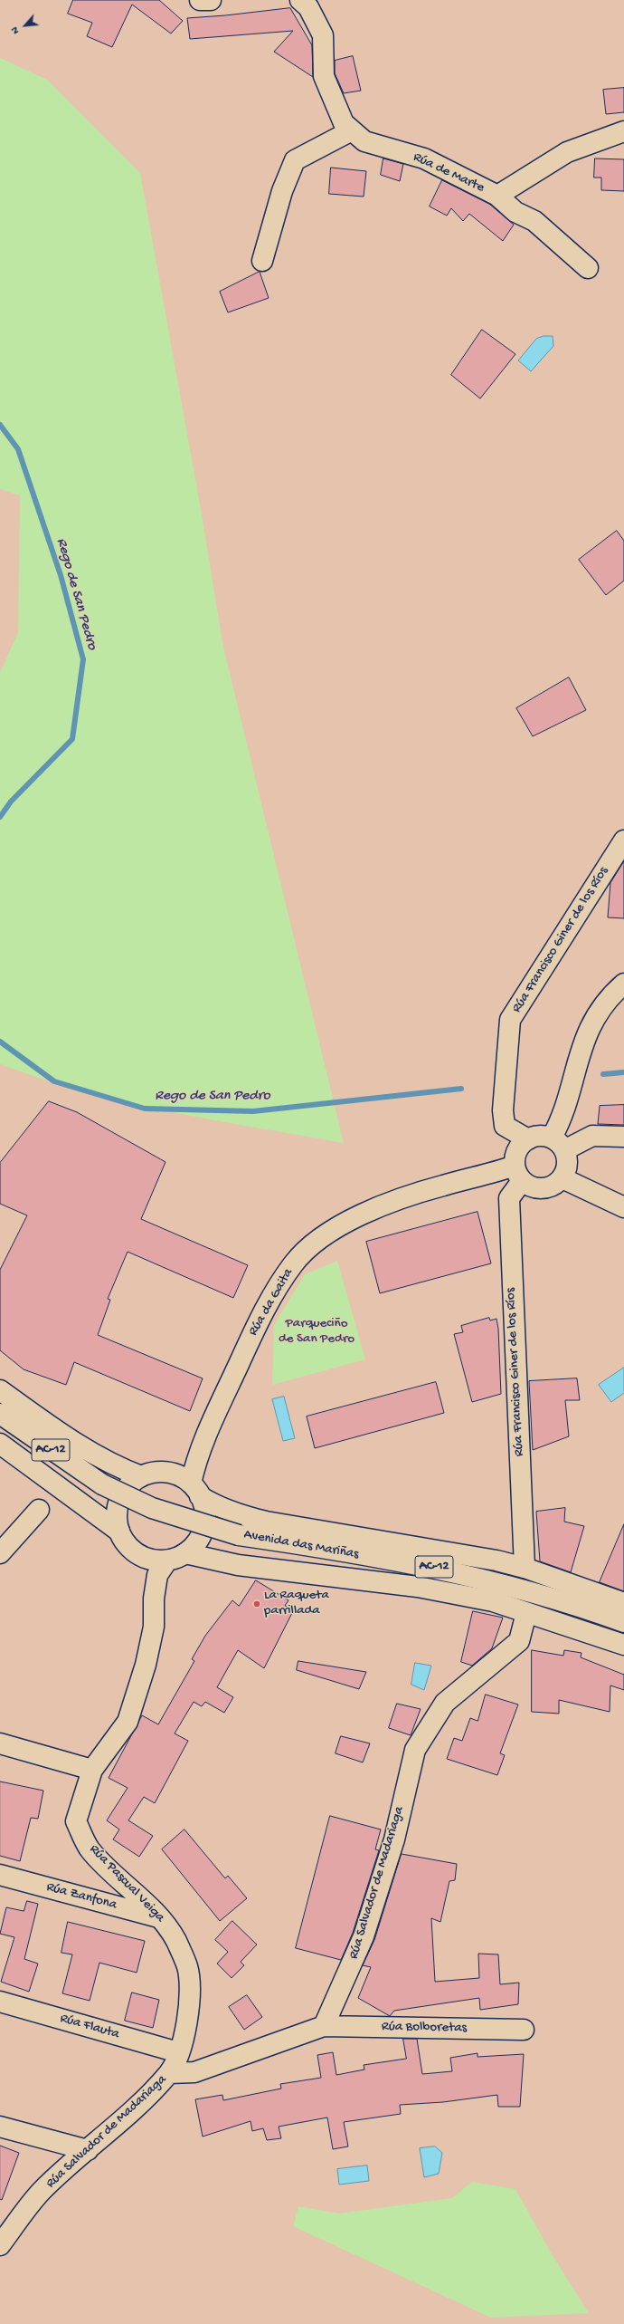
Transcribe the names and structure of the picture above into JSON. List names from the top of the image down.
{
  "streets": {
    "main road": [
      "Rúa de Marte",
      "Rúa Francisco Giner de los Ríos",
      "Rúa da Gaita",
      "AC-12",
      "Avenida das Mariñas",
      "Rúa Salvador de Madariaga",
      "Rúa Pascual Veiga",
      "Rúa Zanfona",
      "Rúa Flauta",
      "Rúa Bolboretas"
    ]
  },
  "crossings": [
    ["Rúa Francisco Giner de los Ríos", "Rúa da Gaita"],
    ["Rúa da Gaita", "Rúa Pascual Veiga"],
    ["Rúa Salvador de Madariaga", "Rúa Pascual Veiga"],
    ["Rúa Salvador de Madariaga", "Rúa Bolboretas"],
    ["Rúa Pascual Veiga", "Rúa Zanfona"],
    ["Rúa Pascual Veiga", "Rúa Flauta"]
  ],
  "water": ["Rego de San Pedro"],
  "parks": ["Parqueciño de San Pedro"],
  "places": ["La Raqueta parrillada"],
  "north": "bottom left"
}
